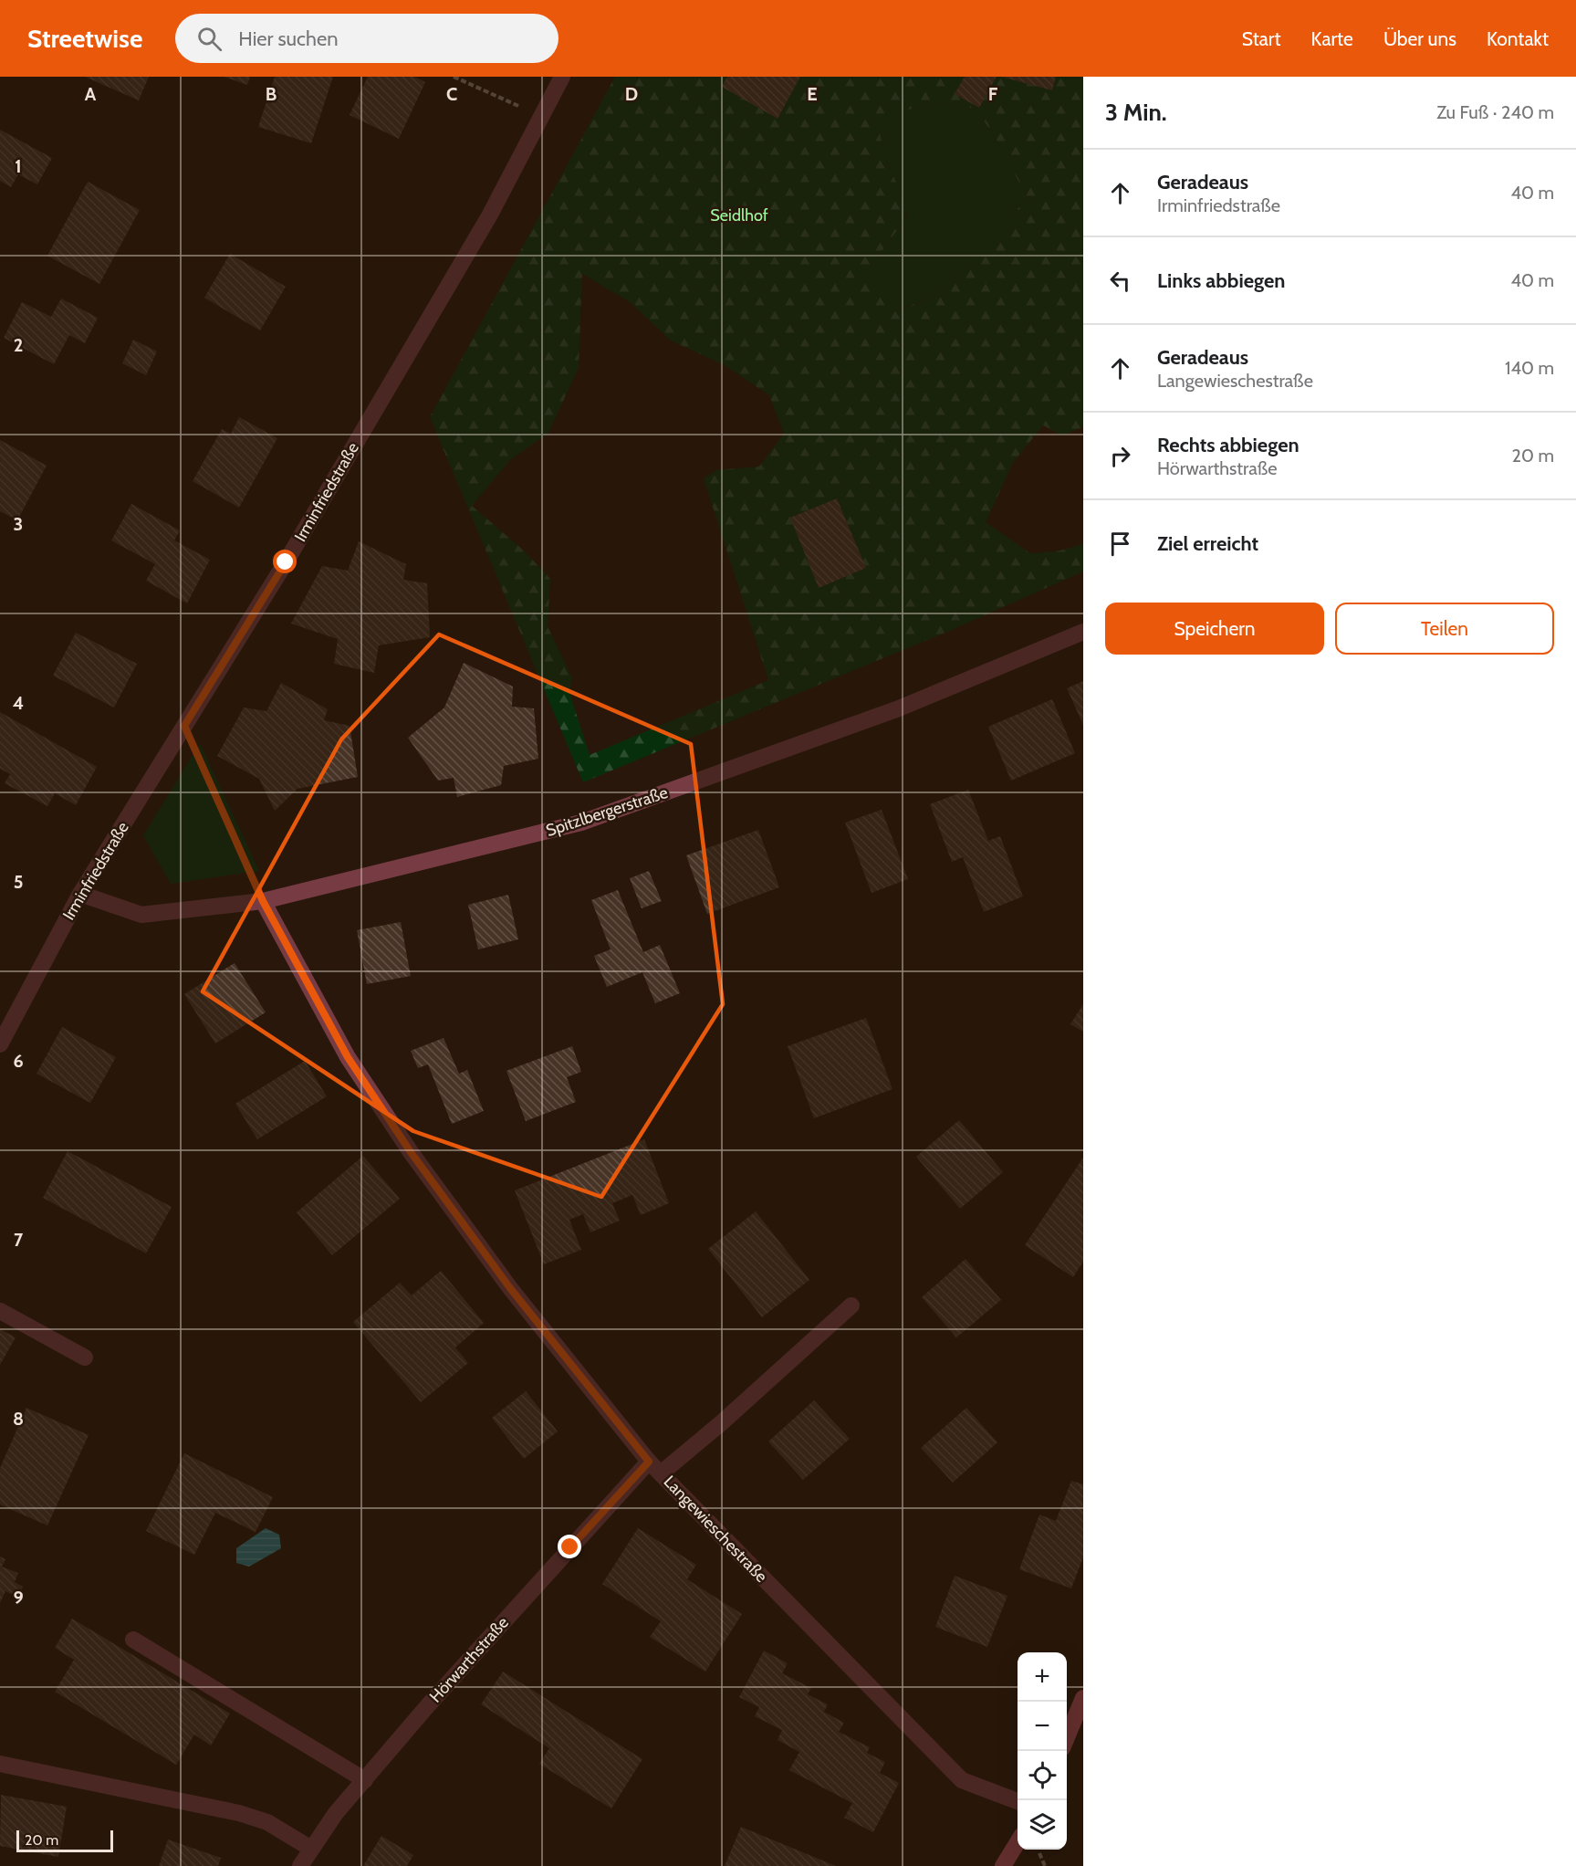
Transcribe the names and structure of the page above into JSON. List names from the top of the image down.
{
  "streets": {
    "street": [
      "Irminfriedstraße",
      "Spitzlbergerstraße",
      "Langewieschestraße",
      "Hörwarthstraße"
    ]
  },
  "crossings": [
    ["Irminfriedstraße", "Spitzlbergerstraße"],
    ["Spitzlbergerstraße", "Langewieschestraße"],
    ["Langewieschestraße", "Hörwarthstraße"]
  ],
  "parks": ["Seidlhof"],
  "scale_bar": "20 m",
  "page": {
    "header": "Streetwise",
    "search": "Hier suchen",
    "nav": [
      "Start",
      "Karte",
      "Über uns",
      "Kontakt"
    ],
    "heading": ["3 Min.", "Zu Fuß · 240 m"],
    "list": [
      ["Geradeaus", "Irminfriedstraße", "40 m"],
      ["Links abbiegen", "40 m"],
      ["Geradeaus", "Langewieschestraße", "140 m"],
      ["Rechts abbiegen", "Hörwarthstraße", "20 m"],
      "Ziel erreicht"
    ],
    "buttons": ["Speichern", "Teilen"],
    "map_buttons": ["+", "−"],
    "scale": "20 m"
  },
  "grid": {
    "columns": [
      "A",
      "B",
      "C",
      "D",
      "E",
      "F"
    ],
    "rows": [
      "1",
      "2",
      "3",
      "4",
      "5",
      "6",
      "7",
      "8",
      "9"
    ]
  }
}
